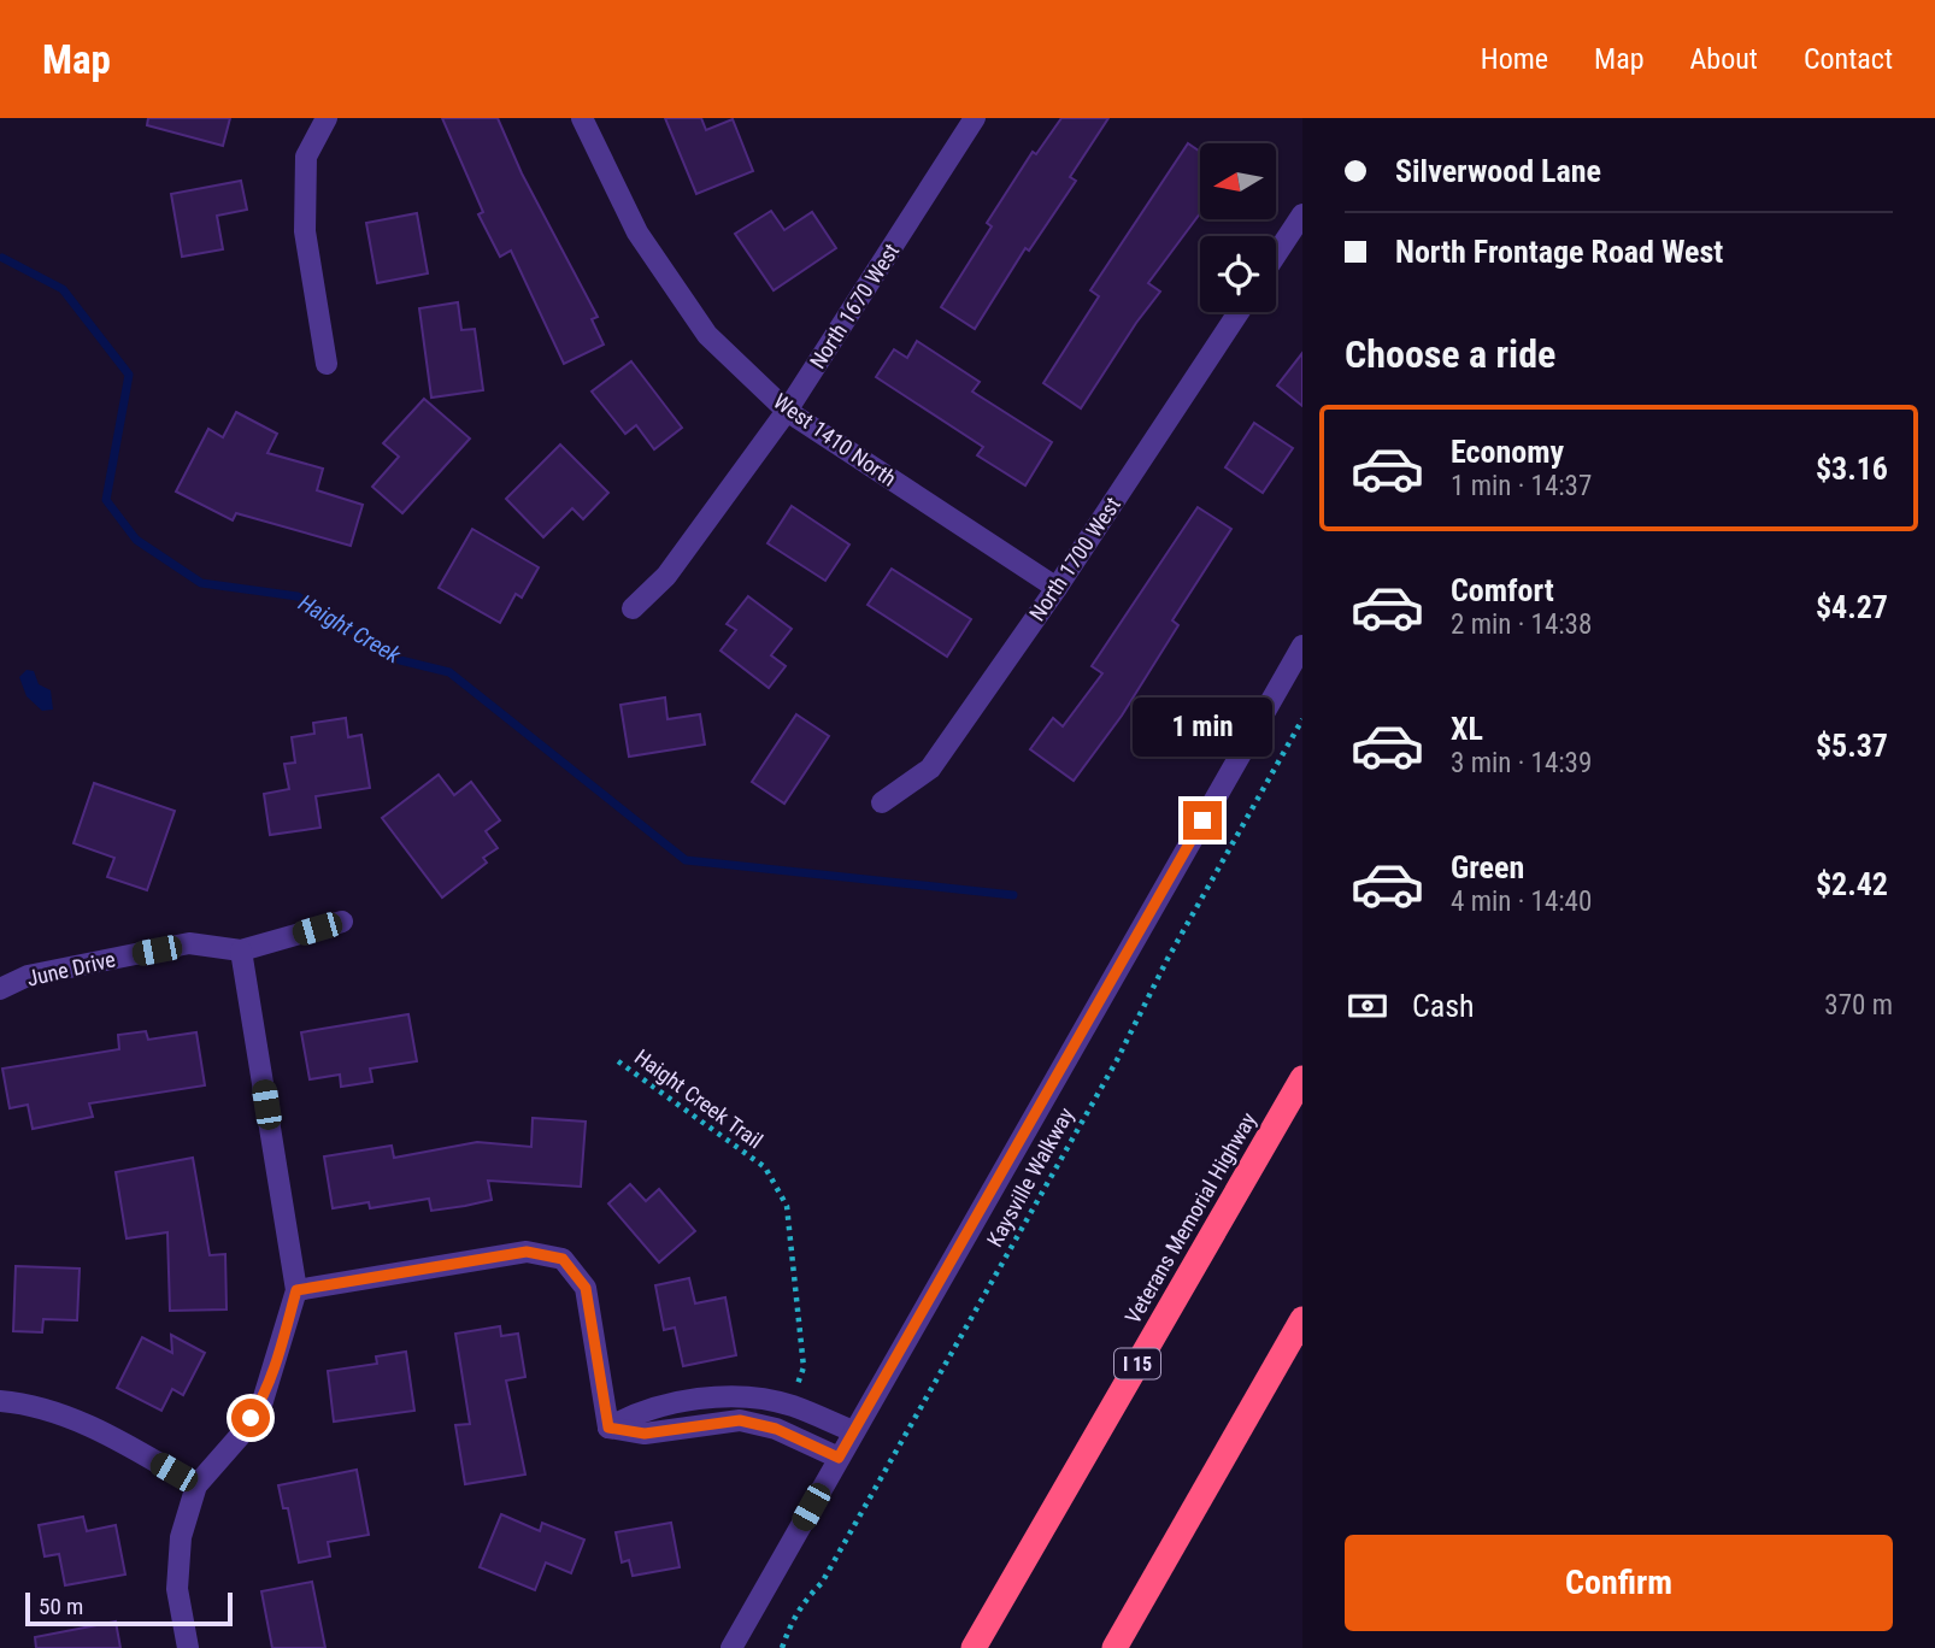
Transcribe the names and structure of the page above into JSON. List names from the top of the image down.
{
  "streets": {
    "highway": ["Veterans Memorial Highway", "I 15"],
    "street": [
      "North 1670 West",
      "West 1410 North",
      "North 1700 West",
      "June Drive"
    ],
    "path": ["Haight Creek Trail", "Kaysville Walkway"]
  },
  "crossings": [
    ["North 1670 West", "West 1410 North"],
    ["West 1410 North", "North 1700 West"]
  ],
  "water": ["Haight Creek"],
  "scale_bar": "50 m",
  "north": "left",
  "page": {
    "header": "Map",
    "nav": [
      "Home",
      "Map",
      "About",
      "Contact"
    ],
    "banner": ["Silverwood Lane", "North Frontage Road West"],
    "heading": "Choose a ride",
    "list": [
      {
        "name": "Economy",
        "note": "1 min · 14:37",
        "value": "$3.16"
      },
      {
        "name": "Comfort",
        "note": "2 min · 14:38",
        "value": "$4.27"
      },
      {
        "name": "XL",
        "note": "3 min · 14:39",
        "value": "$5.37"
      },
      {
        "name": "Green",
        "note": "4 min · 14:40",
        "value": "$2.42"
      }
    ],
    "bubble": "1 min",
    "pay": ["Cash", "370 m"],
    "buttons": "Confirm",
    "scale": "50 m"
  }
}
